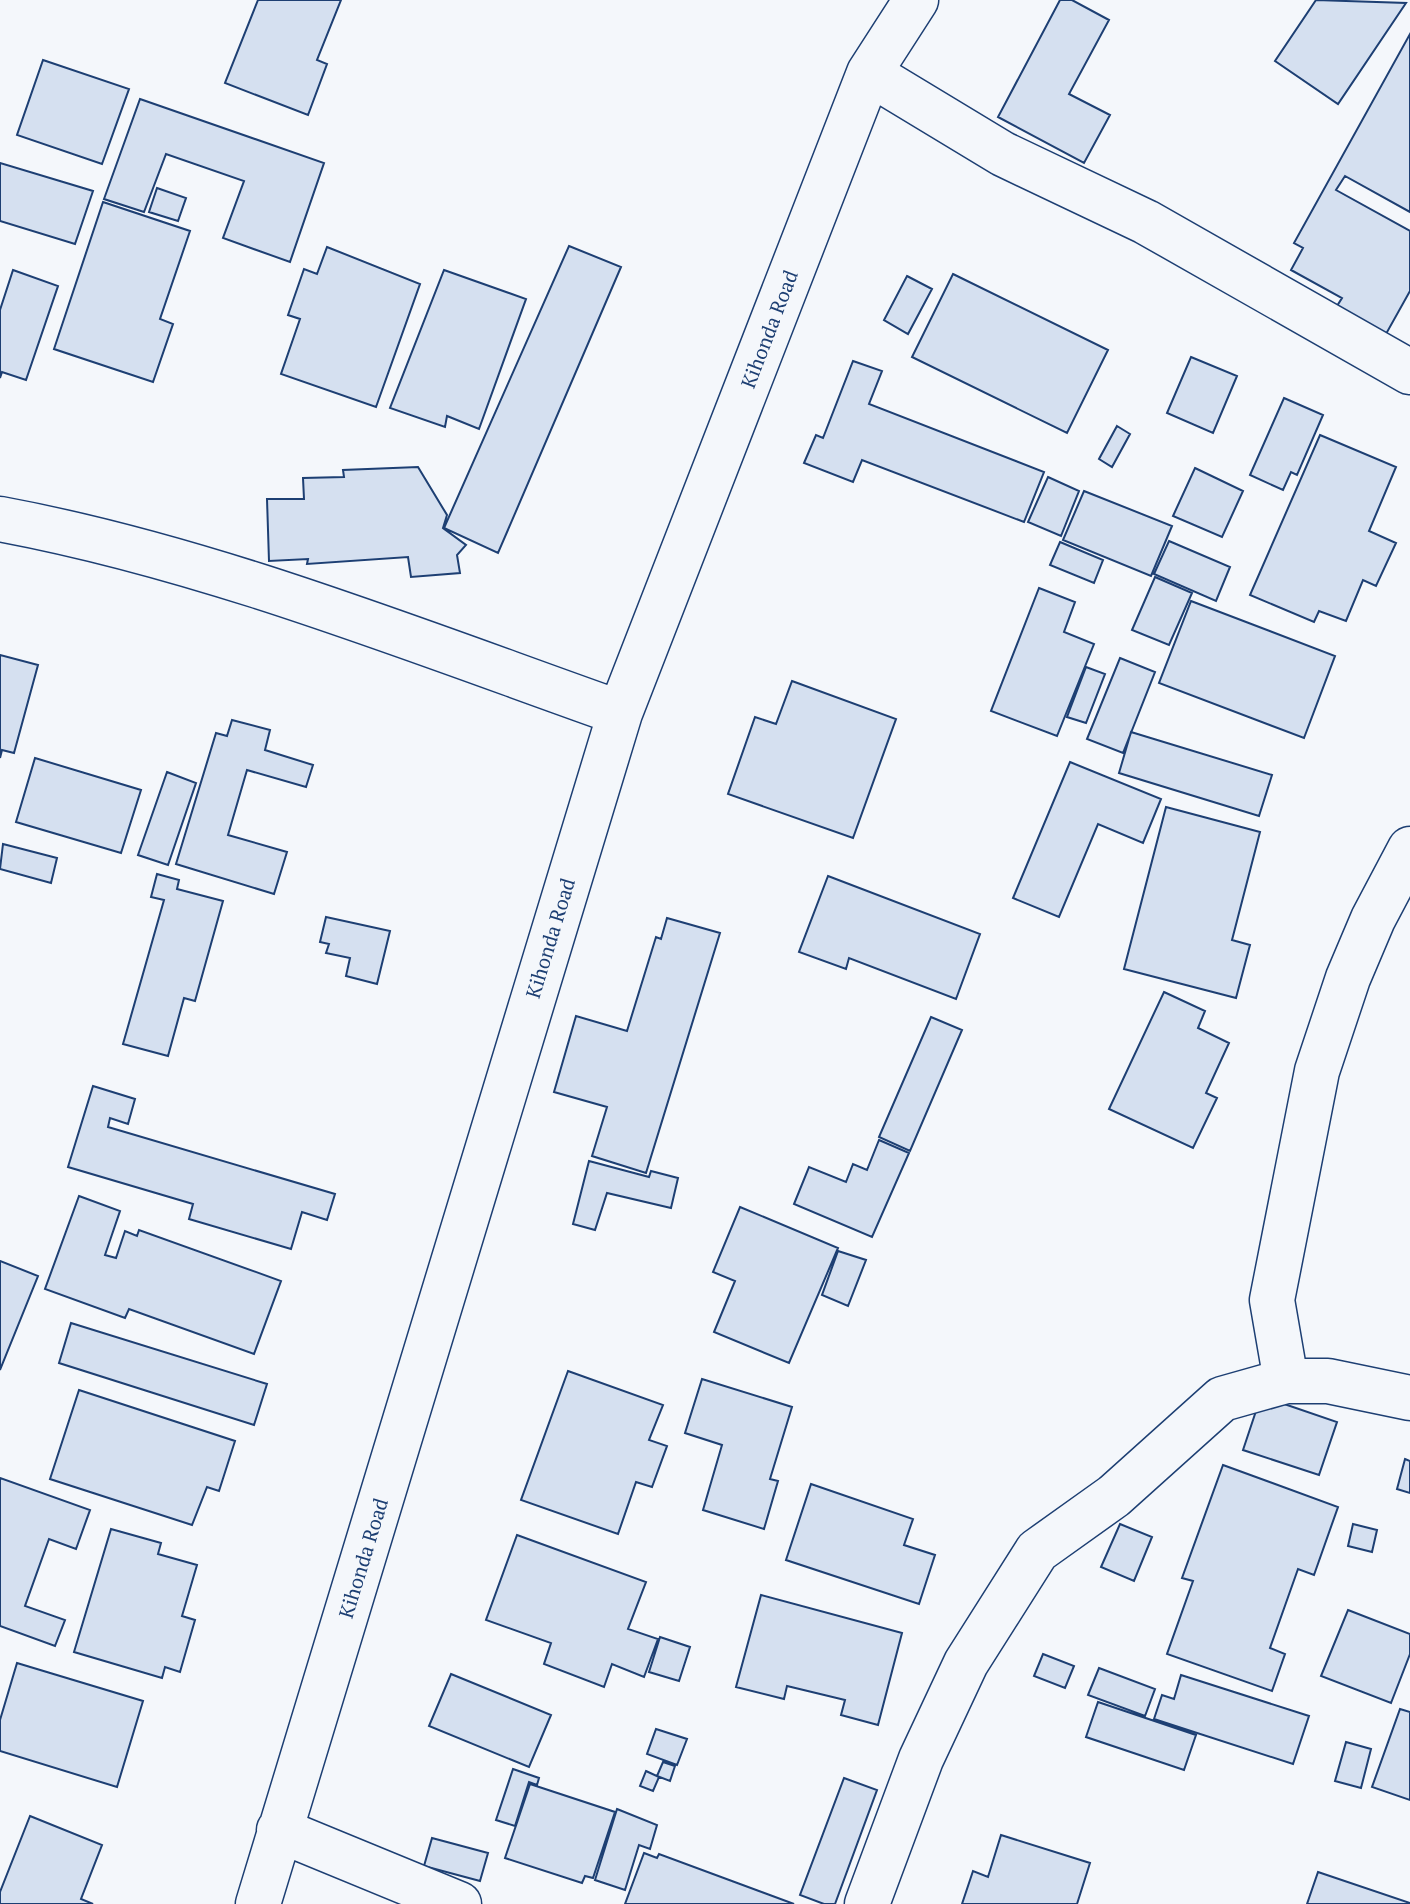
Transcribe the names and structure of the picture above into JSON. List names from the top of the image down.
{
  "streets": {
    "street": ["Kihonda Road"]
  }
}
